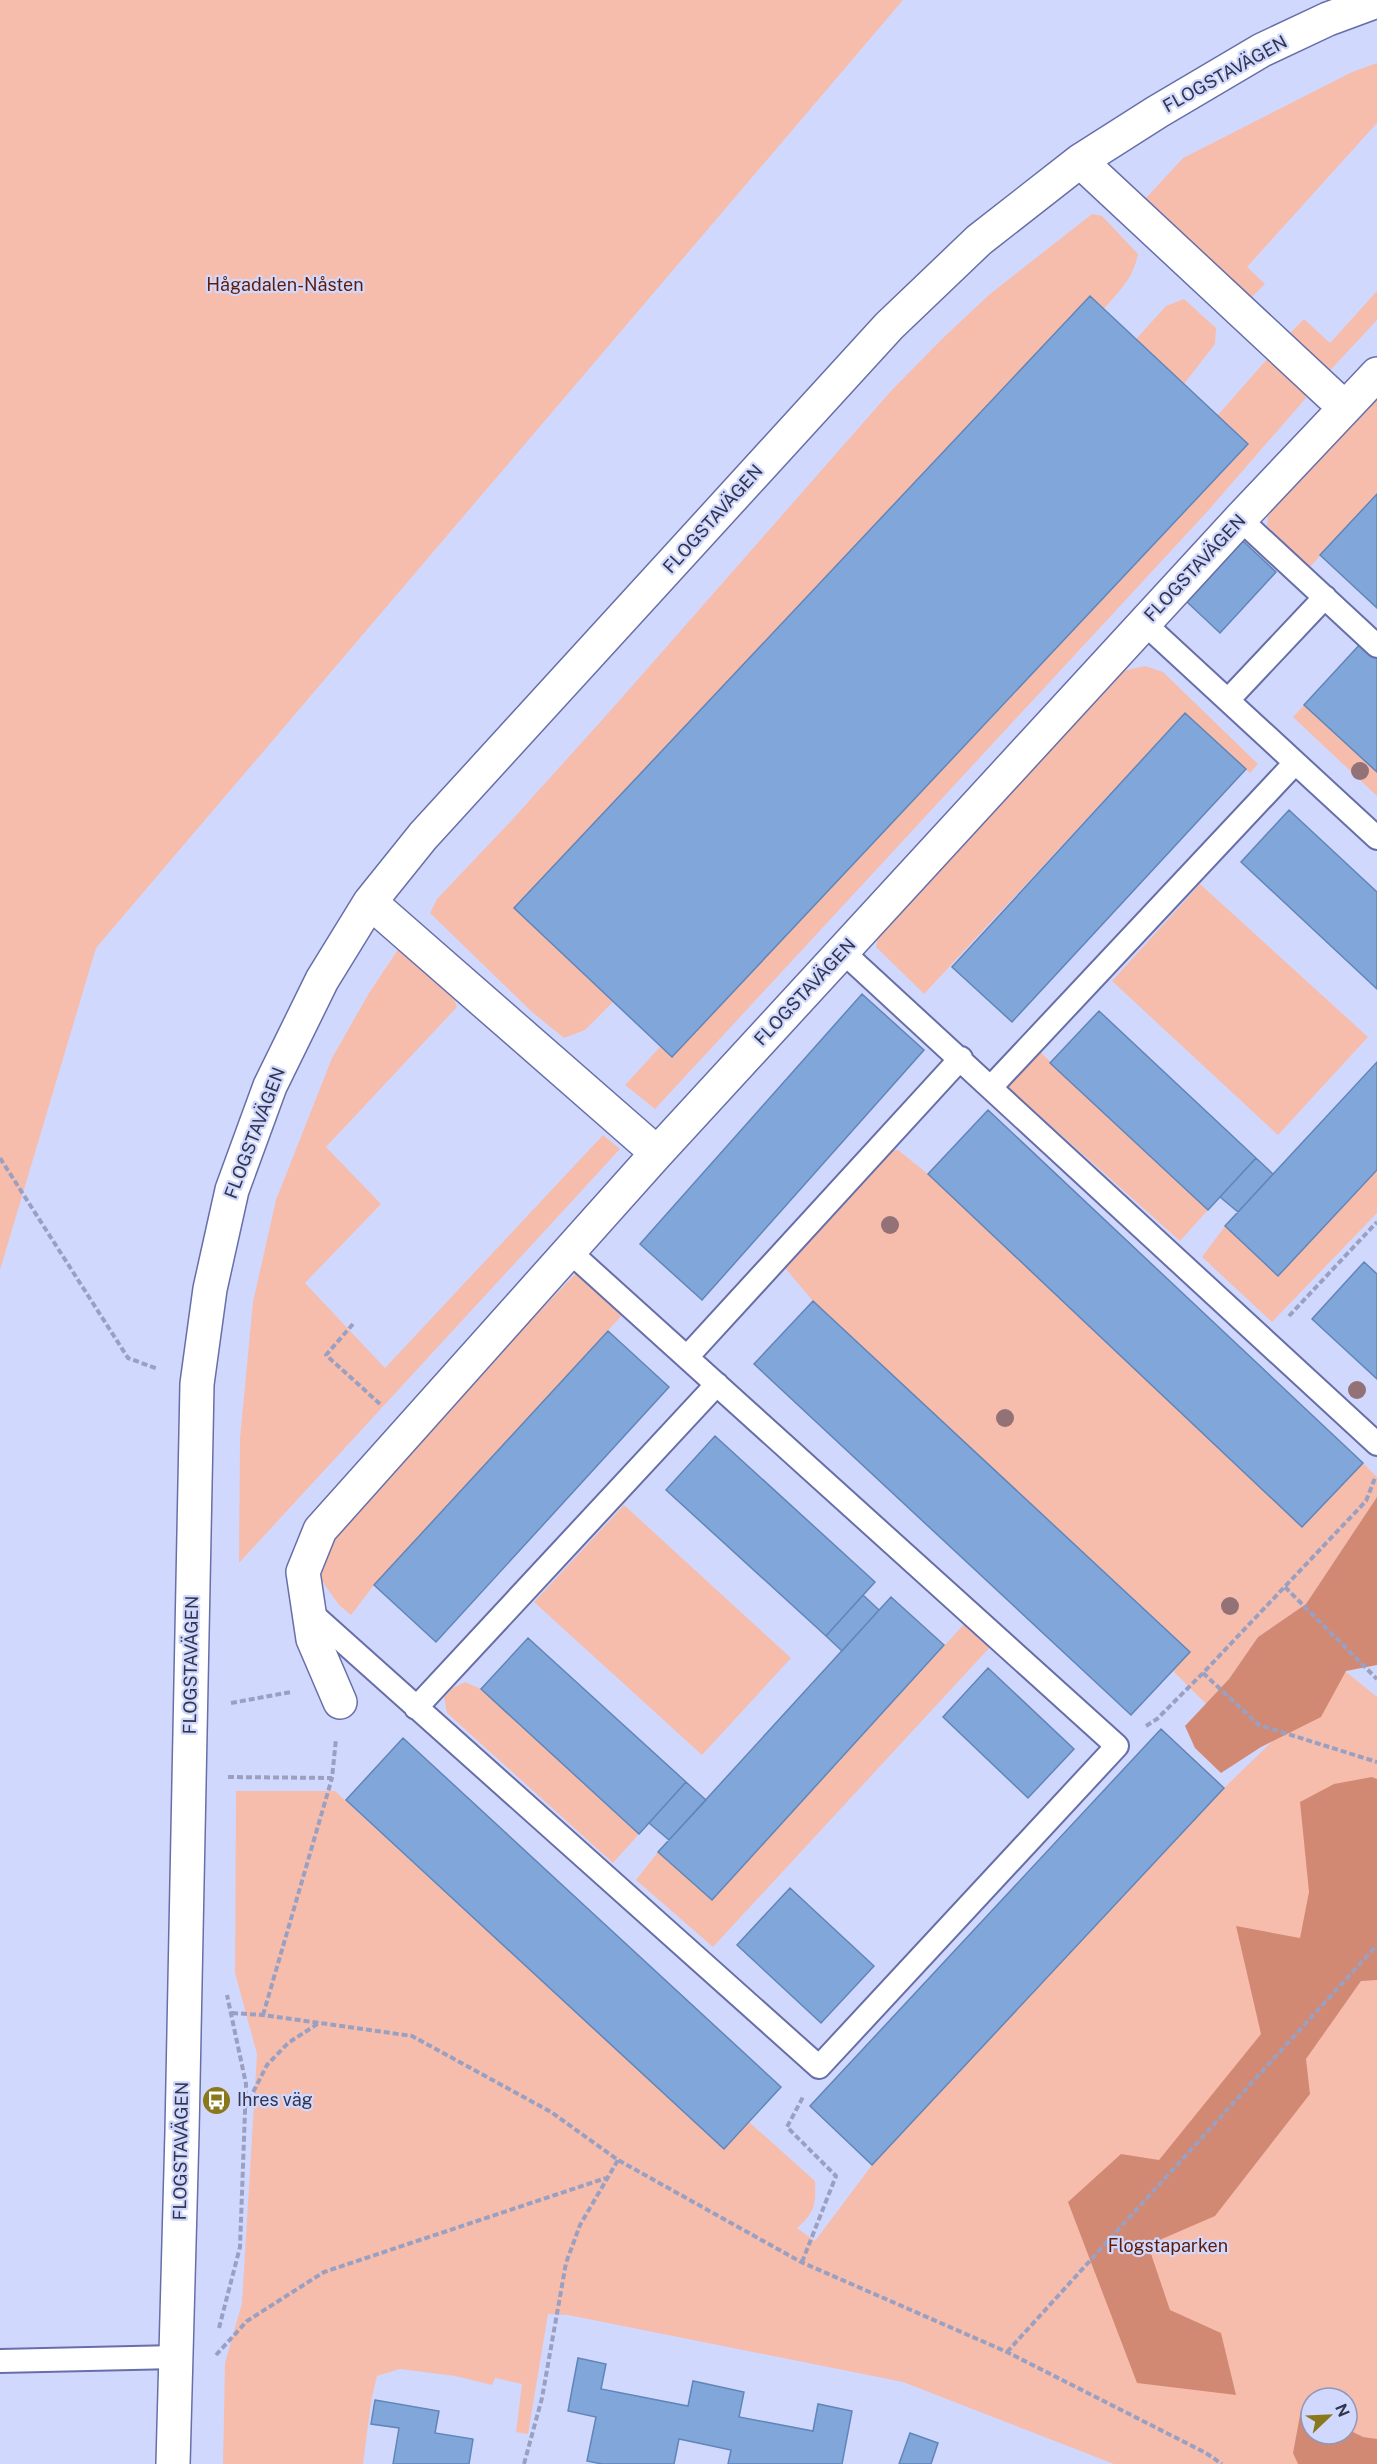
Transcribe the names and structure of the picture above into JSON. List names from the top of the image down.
{
  "streets": {
    "street": ["FLOGSTAVÄGEN"]
  },
  "parks": ["Hågadalen-Nåsten", "Flogstaparken"],
  "places": {
    "bus stop": ["Ihres väg"]
  },
  "north": "top right"
}
